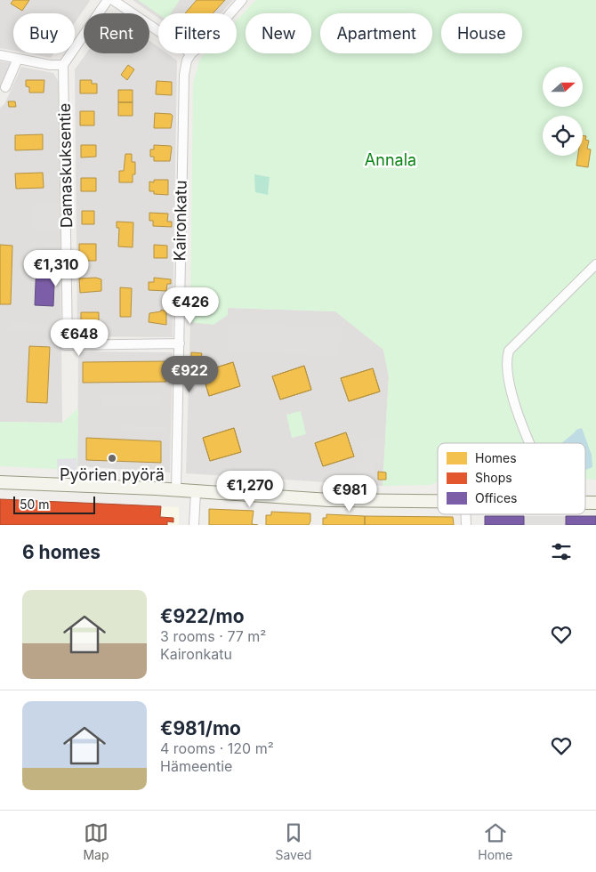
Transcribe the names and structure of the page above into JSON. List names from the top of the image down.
{
  "streets": {
    "street": ["Damaskuksentie", "Kaironkatu"]
  },
  "crossings": [
    ["Damaskuksentie", "Kaironkatu"]
  ],
  "parks": ["Annala"],
  "places": ["Pyörien pyörä"],
  "legend": ["Homes", "Shops", "Offices"],
  "scale_bar": "50 m",
  "north": "right",
  "page": {
    "chip": [
      "Buy",
      "Rent",
      "Filters",
      "New",
      "Apartment",
      "House"
    ],
    "price": [
      "€1,310",
      "€426",
      "€648",
      "€922",
      "€1,270",
      "€981"
    ],
    "scale": "50 m",
    "heading": "6 homes",
    "list": [
      {
        "name": "€922/mo",
        "note": "3 rooms · 77 m² · Kaironkatu"
      },
      {
        "name": "€981/mo",
        "note": "4 rooms · 120 m² · Hämeentie"
      }
    ],
    "tabs": ["Map", "Saved", "Home"]
  }
}
